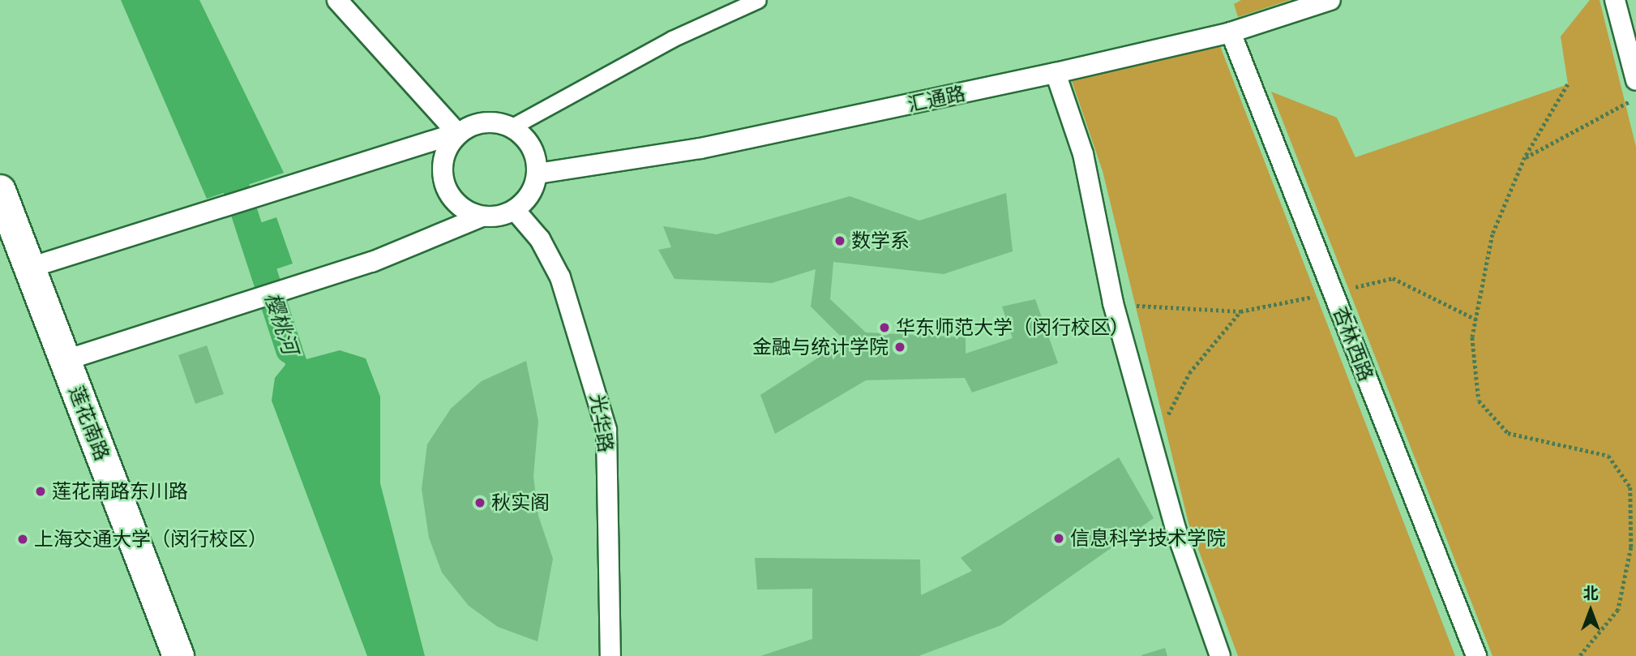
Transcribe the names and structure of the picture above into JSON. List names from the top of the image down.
{
  "streets": {
    "main road": ["莲花南路"],
    "street": ["汇通路", "杏林西路", "光华路"]
  },
  "crossings": [
    ["汇通路", "杏林西路"],
    ["汇通路", "光华路"]
  ],
  "water": ["樱桃河"],
  "places": [
    "数学系",
    "华东师范大学（闵行校区）",
    "金融与统计学院",
    "莲花南路东川路",
    "秋实阁",
    "信息科学技术学院",
    "上海交通大学（闵行校区）"
  ],
  "north": "top"
}
